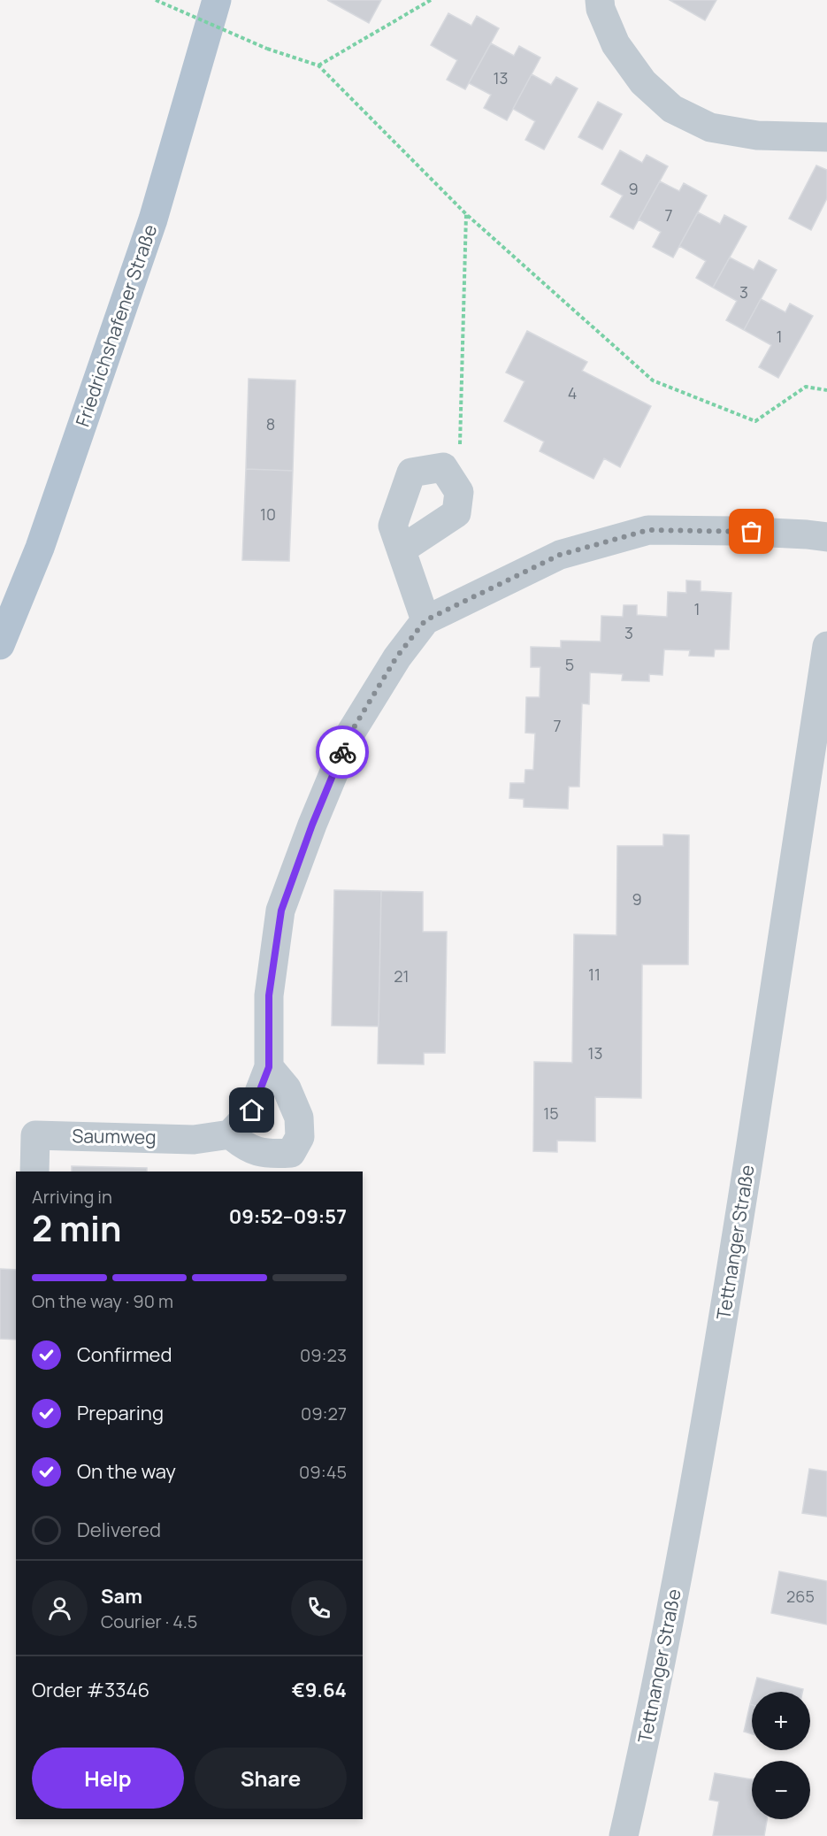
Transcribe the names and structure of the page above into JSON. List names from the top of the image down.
{
  "streets": {
    "main road": ["Friedrichshafener Straße"],
    "street": ["Saumweg", "Tettnanger Straße"]
  },
  "house_numbers": [
    "13",
    "9",
    "7",
    "3",
    "1",
    "4",
    "8",
    "10",
    "1",
    "3",
    "5",
    "7",
    "9",
    "11",
    "21",
    "13",
    "15",
    "265"
  ],
  "page": {
    "heading": ["2 min", "Arriving in", "09:52–09:57"],
    "panel": [
      "Sam",
      "Courier · 4.5",
      "Order #3346",
      "€9.64"
    ],
    "bar": "On the way · 90 m",
    "list": [
      ["Confirmed", "09:23"],
      ["Preparing", "09:27"],
      ["On the way", "09:45"],
      "Delivered"
    ],
    "map_buttons": ["+", "−"],
    "buttons": ["Help", "Share"]
  }
}
